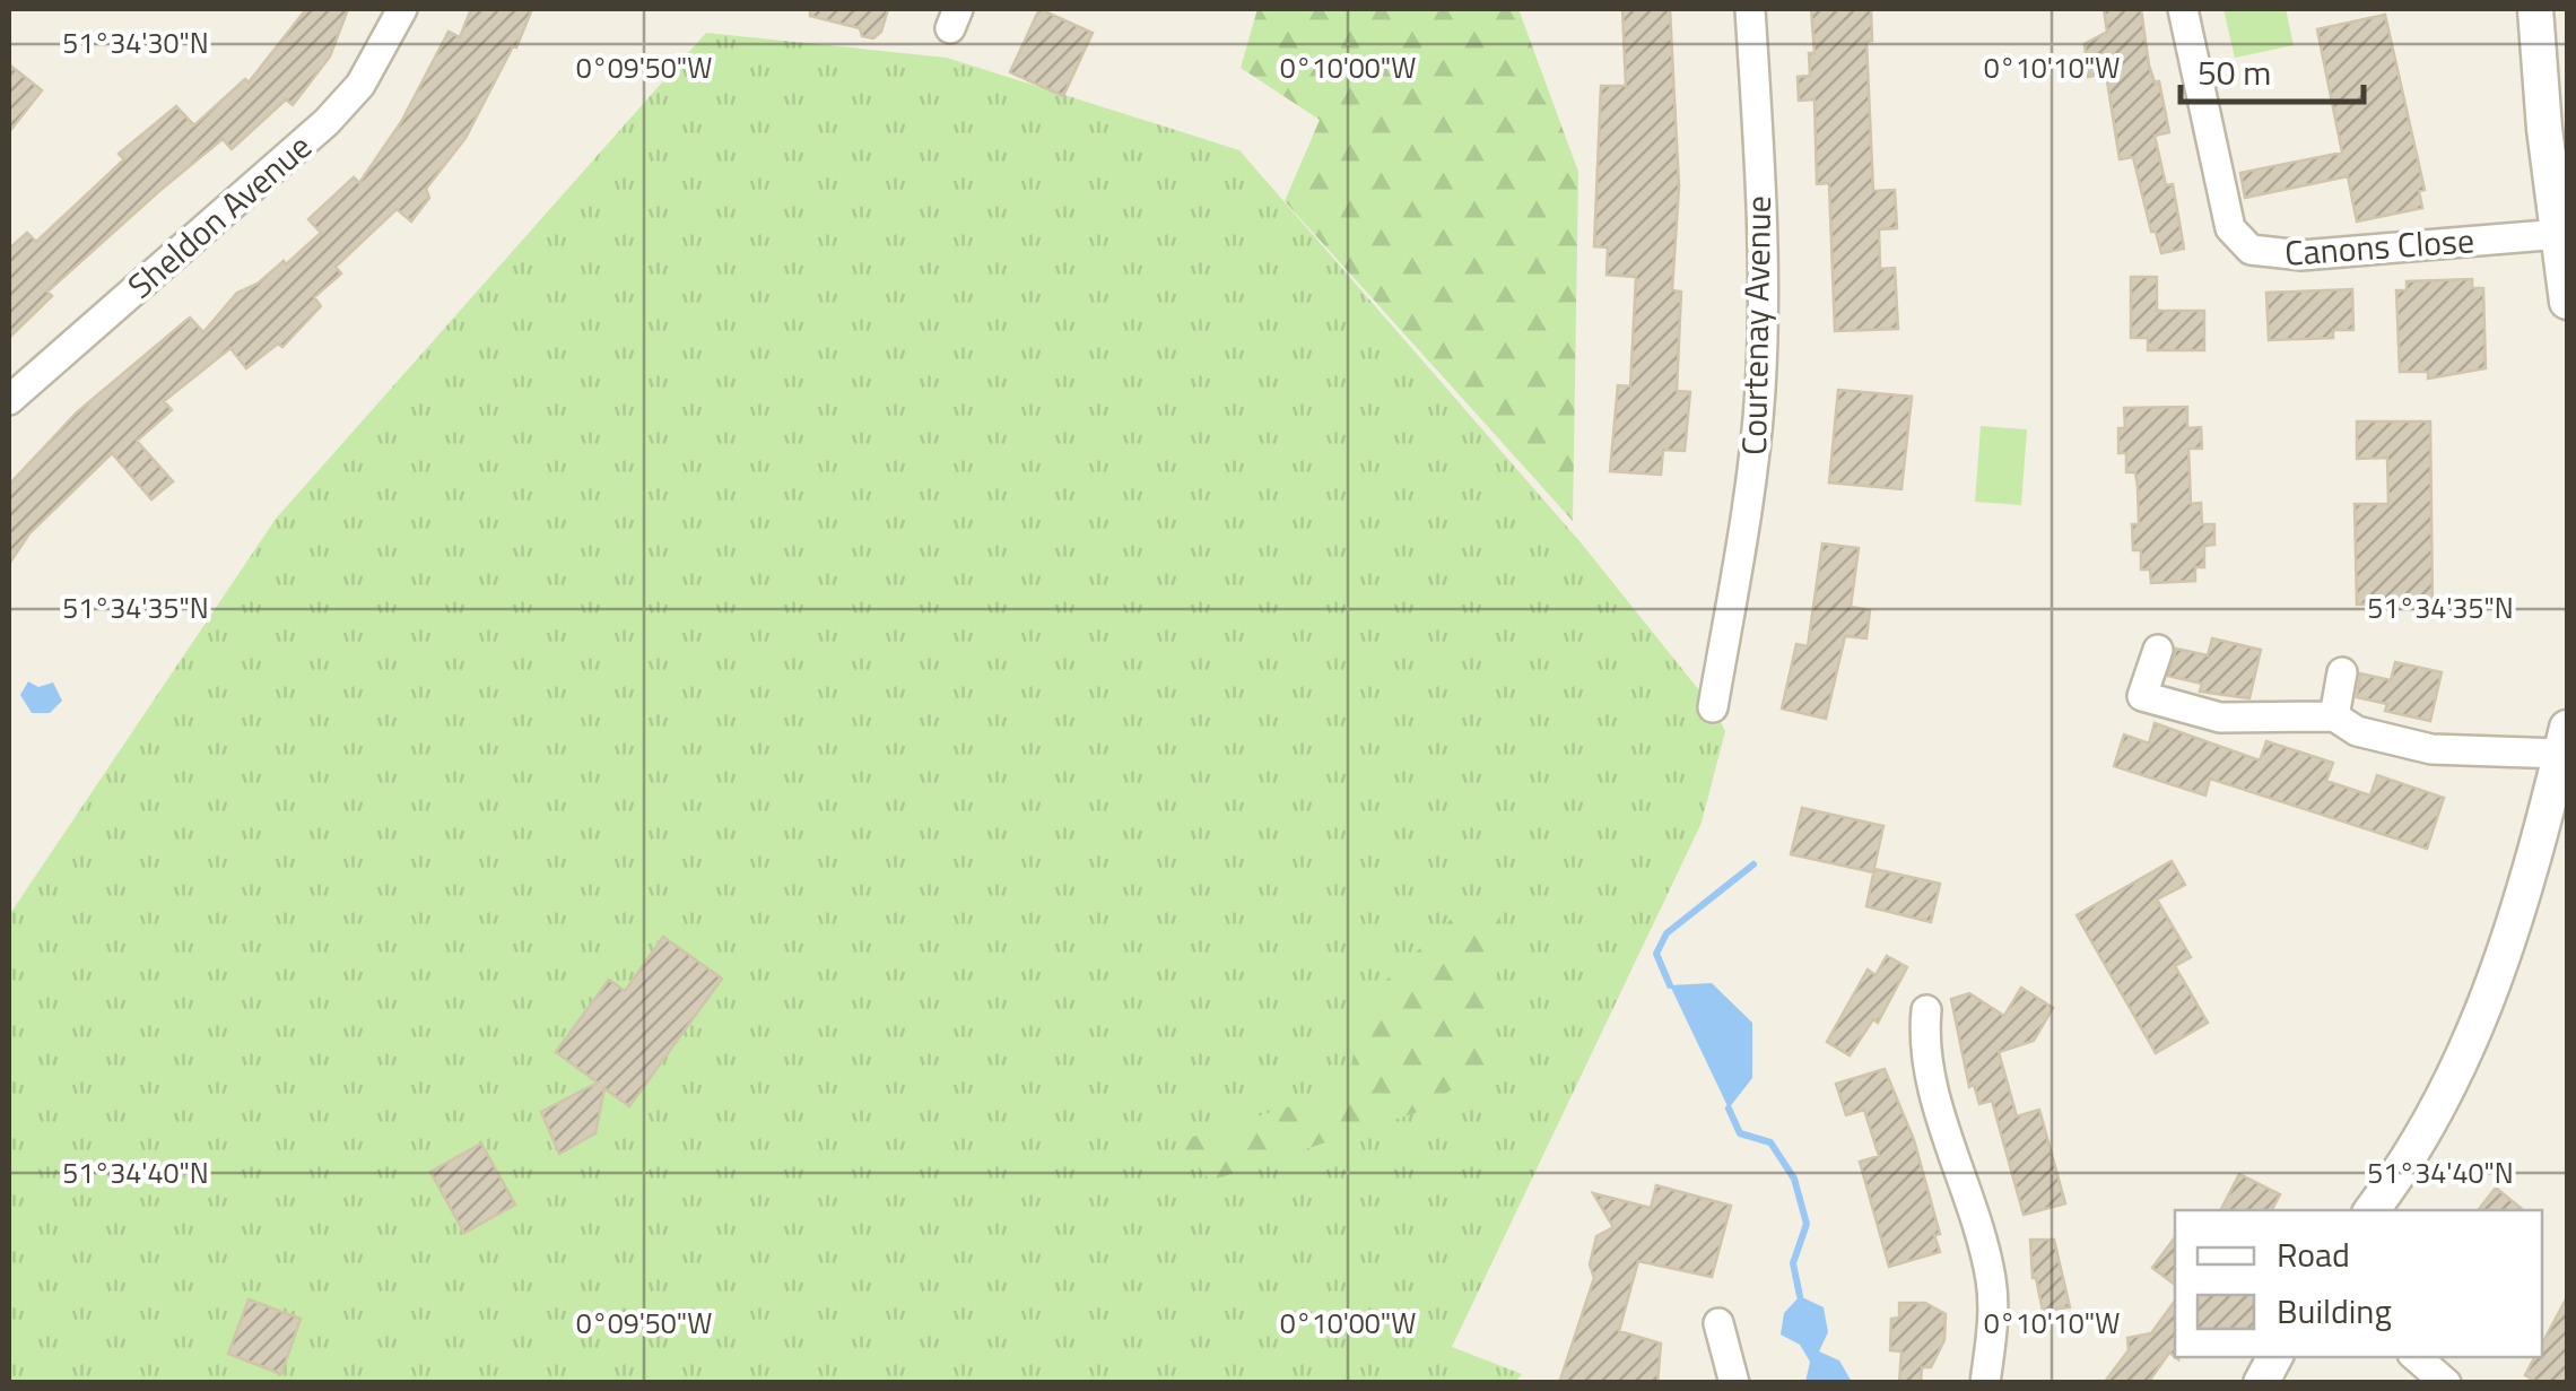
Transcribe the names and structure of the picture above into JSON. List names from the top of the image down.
{
  "streets": {
    "street": ["Sheldon Avenue", "Canons Close", "Courtenay Avenue"]
  },
  "legend": ["Road", "Building"],
  "scale_bar": "50 m",
  "coordinates": [
    "51°34'30\"N",
    "0°09'50\"W",
    "0°10'00\"W",
    "0°10'10\"W",
    "51°34'35\"N",
    "51°34'40\"N"
  ]
}
